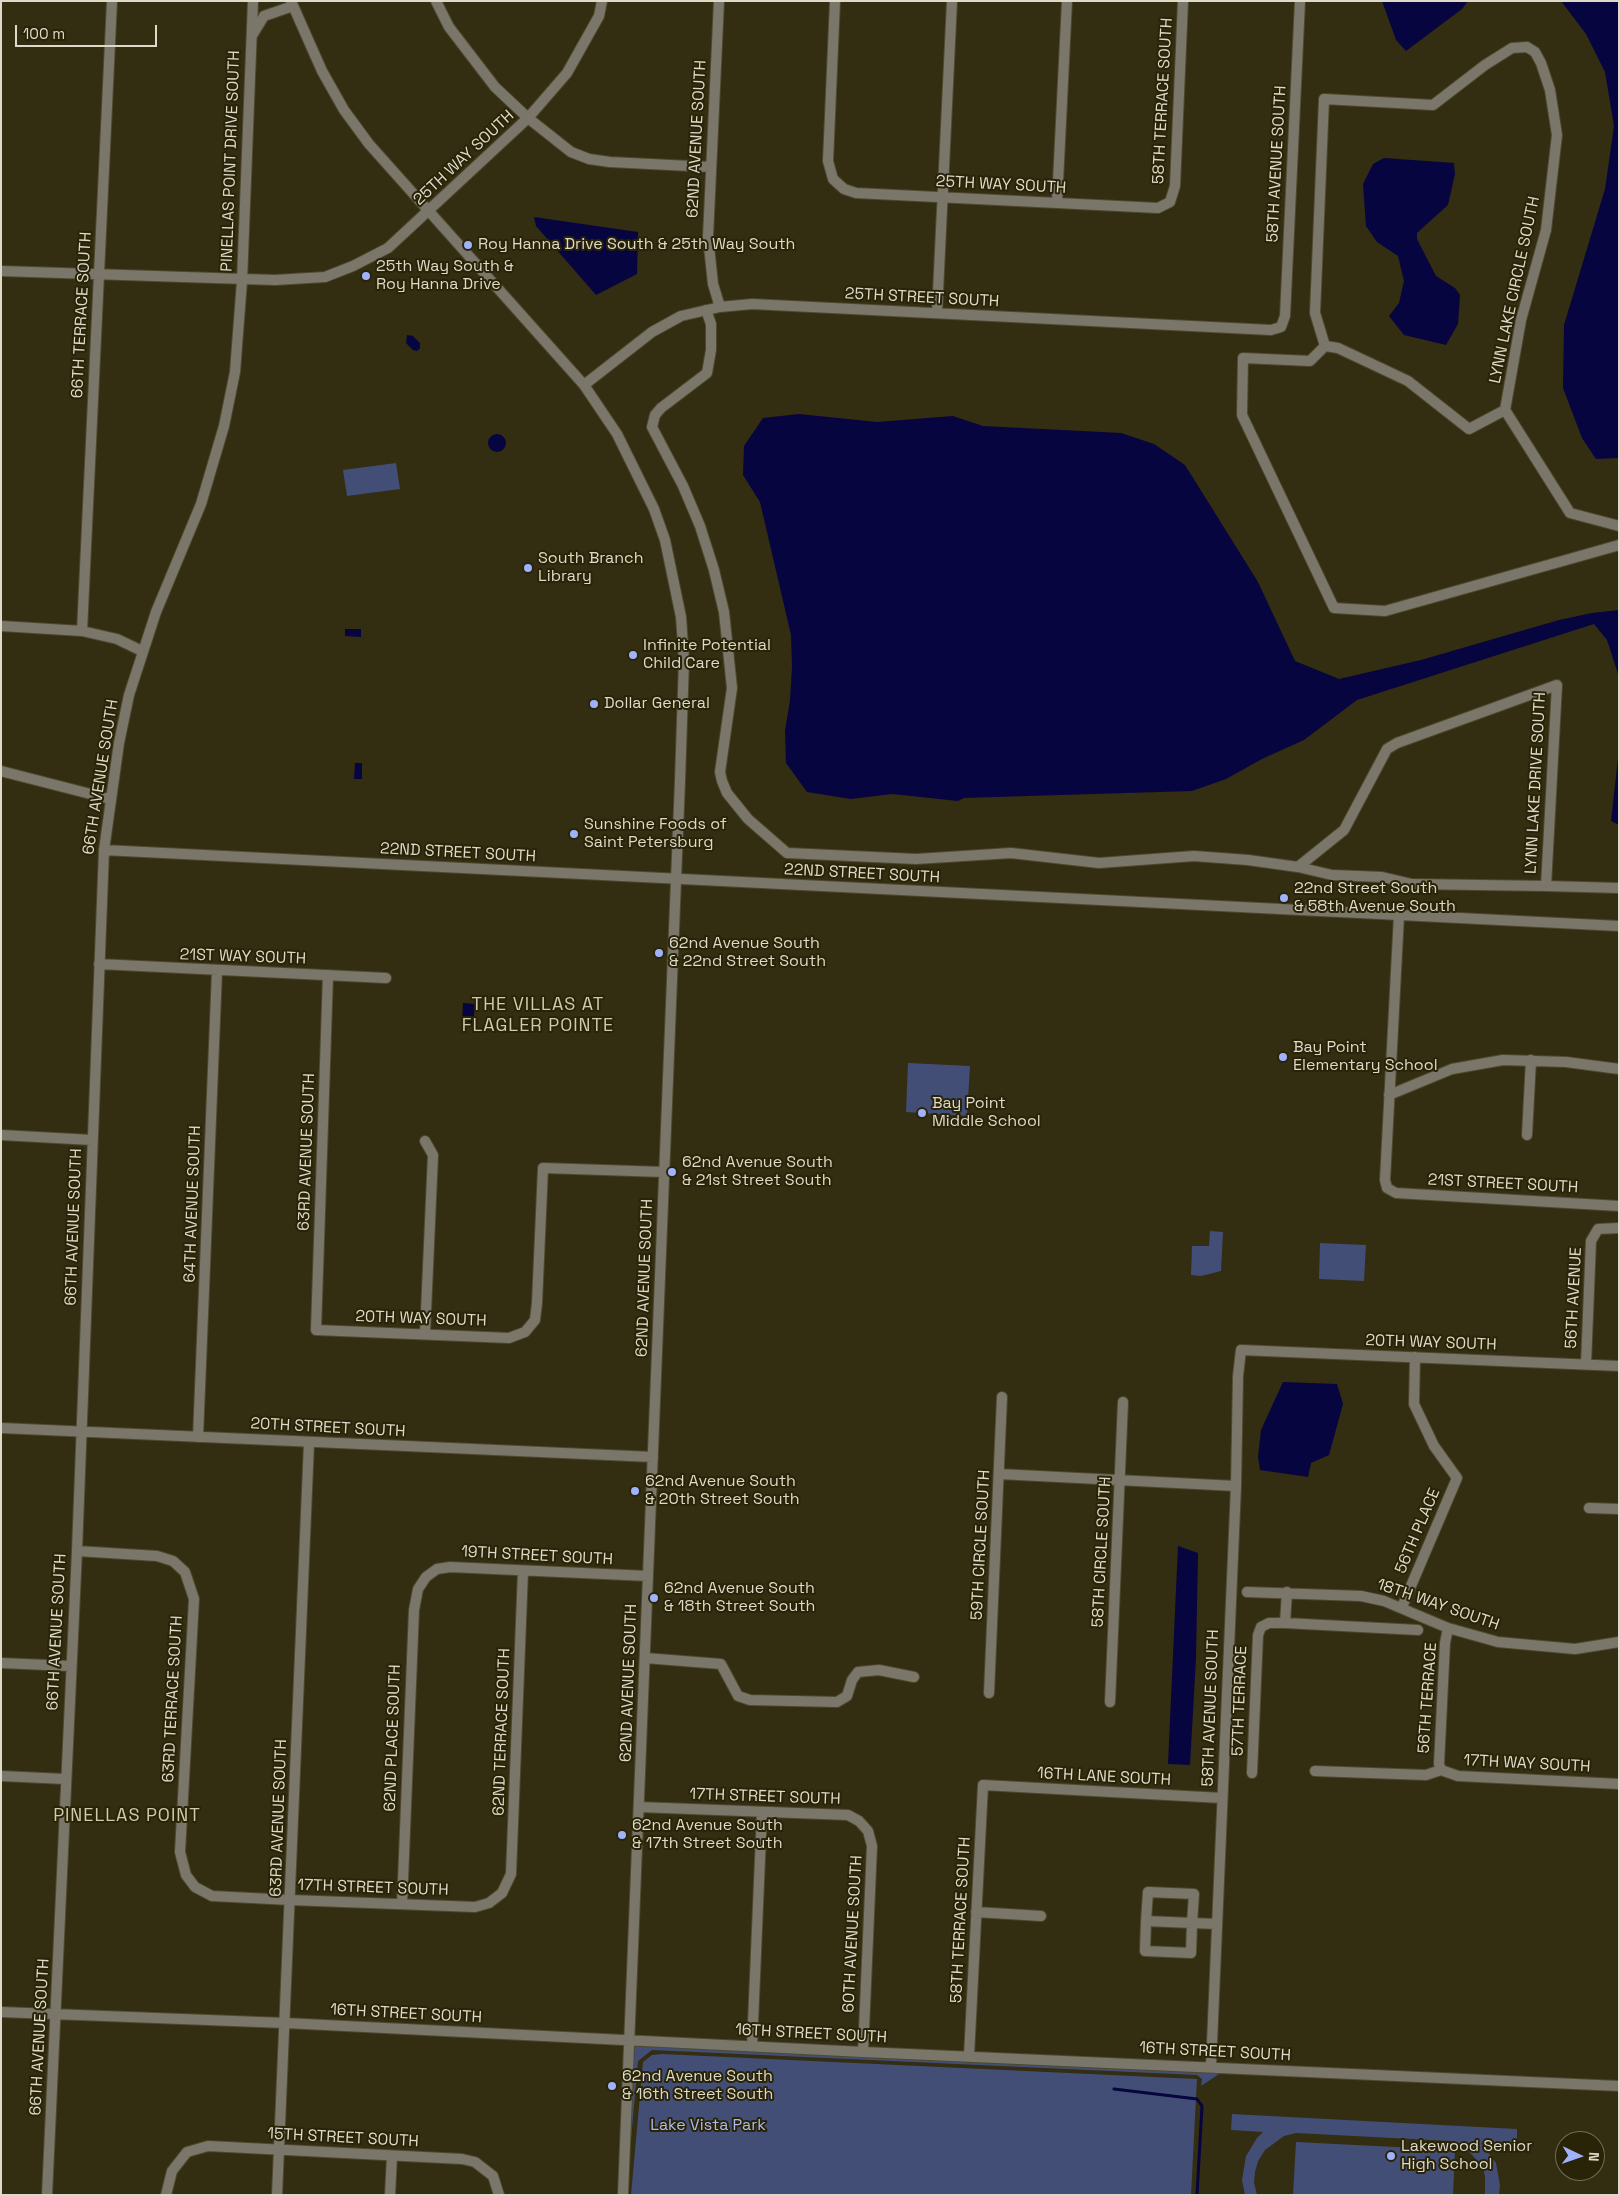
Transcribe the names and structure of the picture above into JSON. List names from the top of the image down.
{
  "streets": {
    "street": [
      "58TH TERRACE SOUTH",
      "62ND AVENUE SOUTH",
      "25TH WAY SOUTH",
      "PINELLAS POINT DRIVE SOUTH",
      "58TH AVENUE SOUTH",
      "LYNN LAKE CIRCLE SOUTH",
      "25TH STREET SOUTH",
      "66TH TERRACE SOUTH",
      "66TH AVENUE SOUTH",
      "LYNN LAKE DRIVE SOUTH",
      "22ND STREET SOUTH",
      "21ST WAY SOUTH",
      "63RD AVENUE SOUTH",
      "21ST STREET SOUTH",
      "64TH AVENUE SOUTH",
      "56TH AVENUE",
      "20TH WAY SOUTH",
      "20TH STREET SOUTH",
      "56TH PLACE",
      "59TH CIRCLE SOUTH",
      "58TH CIRCLE SOUTH",
      "19TH STREET SOUTH",
      "18TH WAY SOUTH",
      "56TH TERRACE",
      "63RD TERRACE SOUTH",
      "57TH TERRACE",
      "62ND TERRACE SOUTH",
      "62ND PLACE SOUTH",
      "17TH WAY SOUTH",
      "16TH LANE SOUTH",
      "17TH STREET SOUTH",
      "60TH AVENUE SOUTH",
      "16TH STREET SOUTH",
      "15TH STREET SOUTH"
    ]
  },
  "crossings": [
    ["58TH TERRACE SOUTH", "25TH WAY SOUTH"],
    ["58TH TERRACE SOUTH", "16TH LANE SOUTH"],
    ["58TH TERRACE SOUTH", "16TH STREET SOUTH"],
    ["62ND AVENUE SOUTH", "25TH WAY SOUTH"],
    ["62ND AVENUE SOUTH", "PINELLAS POINT DRIVE SOUTH"],
    ["62ND AVENUE SOUTH", "25TH STREET SOUTH"],
    ["62ND AVENUE SOUTH", "22ND STREET SOUTH"],
    ["62ND AVENUE SOUTH", "20TH WAY SOUTH"],
    ["62ND AVENUE SOUTH", "20TH STREET SOUTH"],
    ["62ND AVENUE SOUTH", "19TH STREET SOUTH"],
    ["62ND AVENUE SOUTH", "17TH STREET SOUTH"],
    ["62ND AVENUE SOUTH", "16TH STREET SOUTH"],
    ["25TH WAY SOUTH", "PINELLAS POINT DRIVE SOUTH"],
    ["25TH WAY SOUTH", "66TH AVENUE SOUTH"],
    ["PINELLAS POINT DRIVE SOUTH", "66TH TERRACE SOUTH"],
    ["PINELLAS POINT DRIVE SOUTH", "66TH AVENUE SOUTH"],
    ["58TH AVENUE SOUTH", "25TH STREET SOUTH"],
    ["58TH AVENUE SOUTH", "20TH WAY SOUTH"],
    ["58TH AVENUE SOUTH", "16TH LANE SOUTH"],
    ["58TH AVENUE SOUTH", "16TH STREET SOUTH"],
    ["66TH AVENUE SOUTH", "22ND STREET SOUTH"],
    ["66TH AVENUE SOUTH", "21ST WAY SOUTH"],
    ["66TH AVENUE SOUTH", "20TH STREET SOUTH"],
    ["66TH AVENUE SOUTH", "63RD TERRACE SOUTH"],
    ["66TH AVENUE SOUTH", "16TH STREET SOUTH"],
    ["21ST WAY SOUTH", "63RD AVENUE SOUTH"],
    ["21ST WAY SOUTH", "64TH AVENUE SOUTH"],
    ["63RD AVENUE SOUTH", "20TH WAY SOUTH"],
    ["63RD AVENUE SOUTH", "20TH STREET SOUTH"],
    ["63RD AVENUE SOUTH", "17TH STREET SOUTH"],
    ["63RD AVENUE SOUTH", "16TH STREET SOUTH"],
    ["63RD AVENUE SOUTH", "15TH STREET SOUTH"],
    ["64TH AVENUE SOUTH", "20TH STREET SOUTH"],
    ["56TH AVENUE", "20TH WAY SOUTH"],
    ["20TH WAY SOUTH", "56TH PLACE"],
    ["56TH PLACE", "18TH WAY SOUTH"],
    ["19TH STREET SOUTH", "62ND TERRACE SOUTH"],
    ["19TH STREET SOUTH", "62ND PLACE SOUTH"],
    ["18TH WAY SOUTH", "56TH TERRACE"],
    ["56TH TERRACE", "17TH WAY SOUTH"],
    ["63RD TERRACE SOUTH", "17TH STREET SOUTH"],
    ["62ND TERRACE SOUTH", "17TH STREET SOUTH"],
    ["62ND PLACE SOUTH", "17TH STREET SOUTH"],
    ["17TH STREET SOUTH", "60TH AVENUE SOUTH"],
    ["60TH AVENUE SOUTH", "16TH STREET SOUTH"]
  ],
  "districts": ["THE VILLAS AT FLAGLER POINTE", "PINELLAS POINT"],
  "parks": ["Lake Vista Park"],
  "places": [
    "Roy Hanna Drive South & 25th Way South",
    "25th Way South & Roy Hanna Drive",
    "South Branch Library",
    "Infinite Potential Child Care",
    "Dollar General",
    "Sunshine Foods of Saint Petersburg",
    "22nd Street South & 58th Avenue South",
    "62nd Avenue South & 22nd Street South",
    "Bay Point Elementary School",
    "Bay Point Middle School",
    "62nd Avenue South & 21st Street South",
    "62nd Avenue South & 20th Street South",
    "62nd Avenue South & 18th Street South",
    "62nd Avenue South & 17th Street South",
    "62nd Avenue South & 16th Street South",
    "Lakewood Senior High School"
  ],
  "scale_bar": "100 m",
  "north": "right"
}
